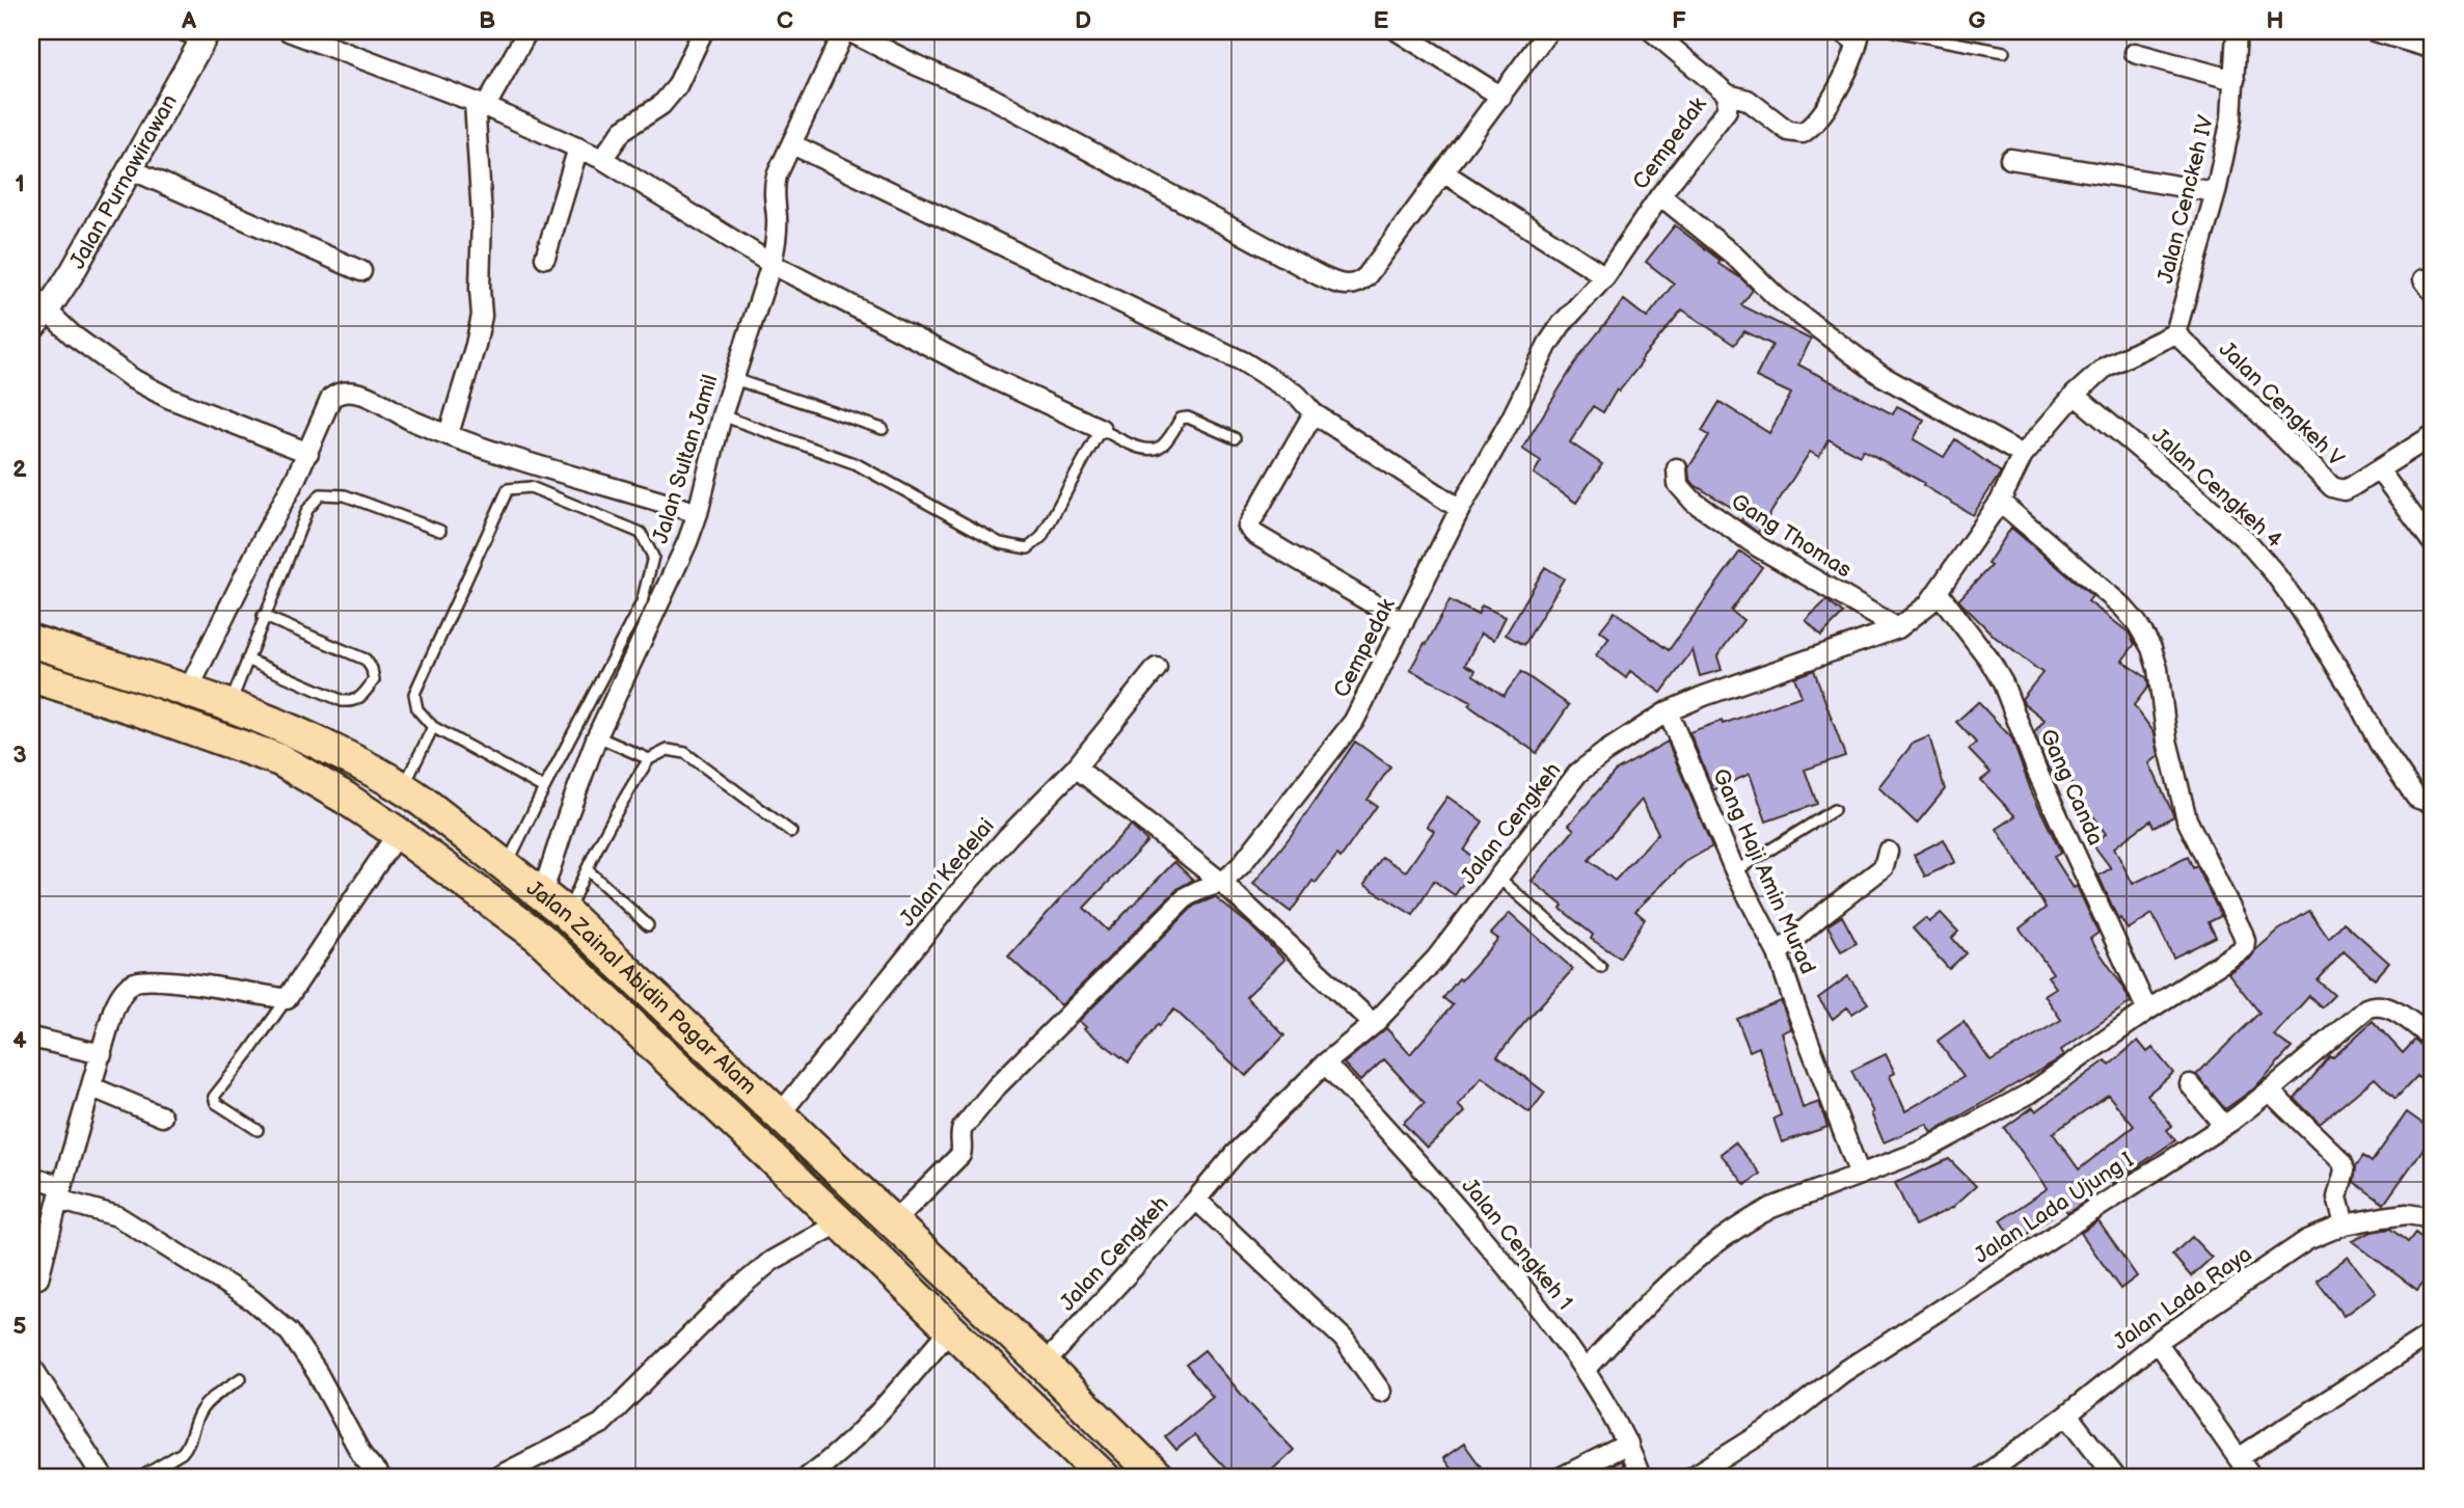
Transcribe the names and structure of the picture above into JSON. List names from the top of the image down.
{
  "streets": {
    "highway": ["Jalan Zainal Abidin Pagar Alam"],
    "street": [
      "Cempedak",
      "Jalan Purnawirawan",
      "Jalan Cenckeh IV",
      "Jalan Cengkeh V",
      "Jalan Sultan Jamil",
      "Jalan Cengkeh 4",
      "Gang Thomas",
      "Gang Canda",
      "Jalan Cengkeh",
      "Gang Haji Amin Murad",
      "Jalan Kedelai",
      "Jalan Lada Ujung I",
      "Jalan Cengkeh 1",
      "Jalan Lada Raya"
    ]
  },
  "crossings": [
    ["Cempedak", "Jalan Zainal Abidin Pagar Alam"],
    ["Jalan Cenckeh IV", "Jalan Cengkeh V"],
    ["Jalan Cenckeh IV", "Jalan Cengkeh"],
    ["Jalan Cengkeh V", "Jalan Cengkeh"],
    ["Jalan Sultan Jamil", "Jalan Zainal Abidin Pagar Alam"],
    ["Jalan Cengkeh 4", "Jalan Cengkeh"],
    ["Gang Thomas", "Jalan Cengkeh"],
    ["Gang Canda", "Jalan Cengkeh"],
    ["Jalan Cengkeh", "Gang Haji Amin Murad"],
    ["Jalan Cengkeh", "Jalan Zainal Abidin Pagar Alam"],
    ["Jalan Cengkeh", "Jalan Cengkeh 1"],
    ["Jalan Kedelai", "Jalan Zainal Abidin Pagar Alam"]
  ],
  "grid": {
    "columns": [
      "A",
      "B",
      "C",
      "D",
      "E",
      "F",
      "G",
      "H"
    ],
    "rows": [
      "1",
      "2",
      "3",
      "4",
      "5"
    ]
  }
}
